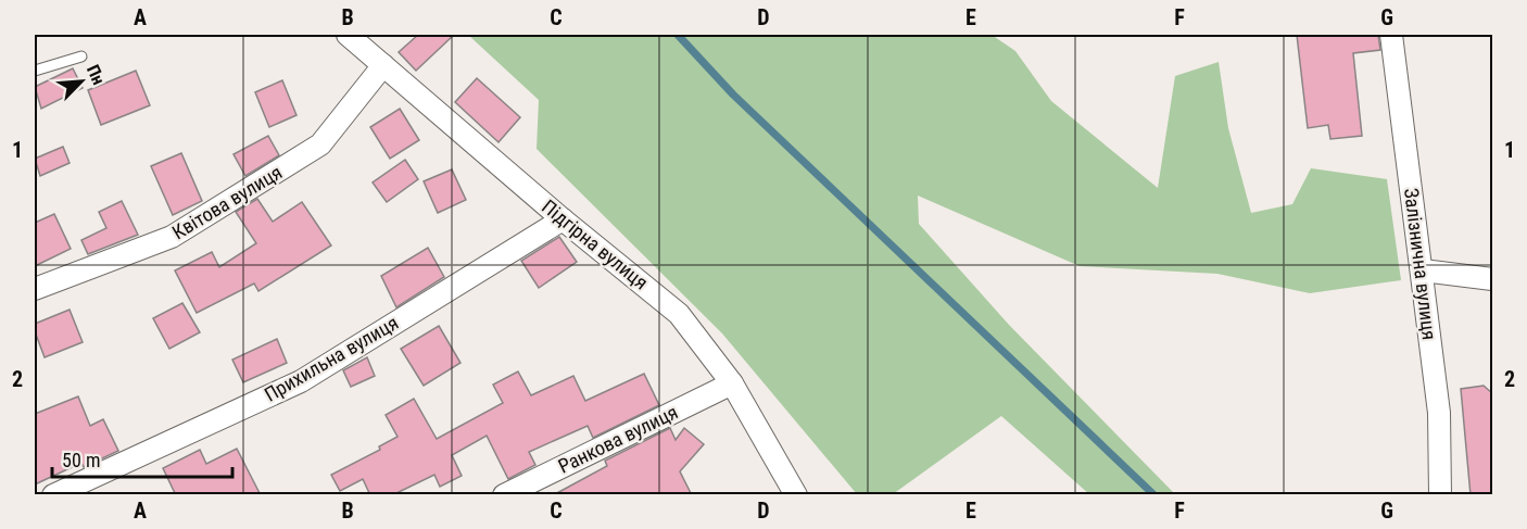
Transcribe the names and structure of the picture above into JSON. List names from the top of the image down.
{
  "streets": {
    "street": [
      "Квітова вулиця",
      "Підгірна вулиця",
      "Залізнична вулиця",
      "Прихильна вулиця",
      "Ранкова вулиця"
    ]
  },
  "crossings": [
    ["Квітова вулиця", "Підгірна вулиця"],
    ["Підгірна вулиця", "Прихильна вулиця"],
    ["Підгірна вулиця", "Ранкова вулиця"]
  ],
  "scale_bar": "50 m",
  "north": "top right",
  "grid": {
    "columns": [
      "A",
      "B",
      "C",
      "D",
      "E",
      "F",
      "G"
    ],
    "rows": ["1", "2"]
  }
}
